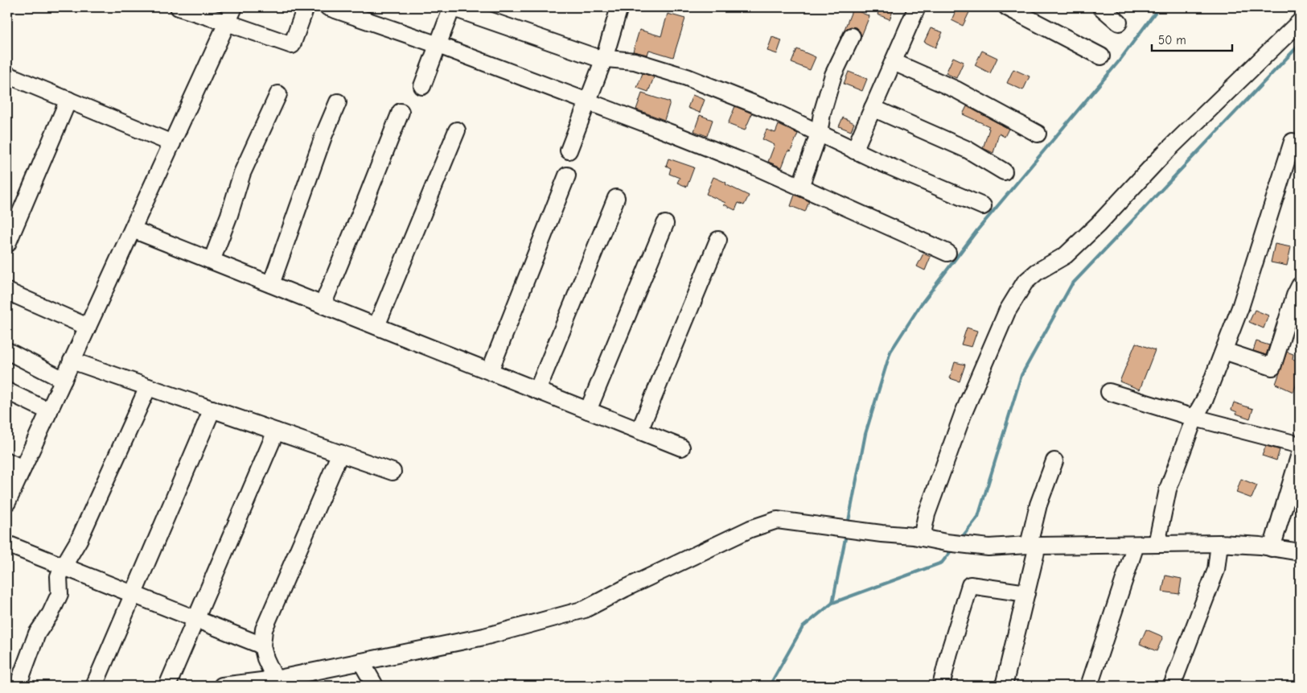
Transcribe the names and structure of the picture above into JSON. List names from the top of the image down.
{
  "scale_bar": "50 m"
}
